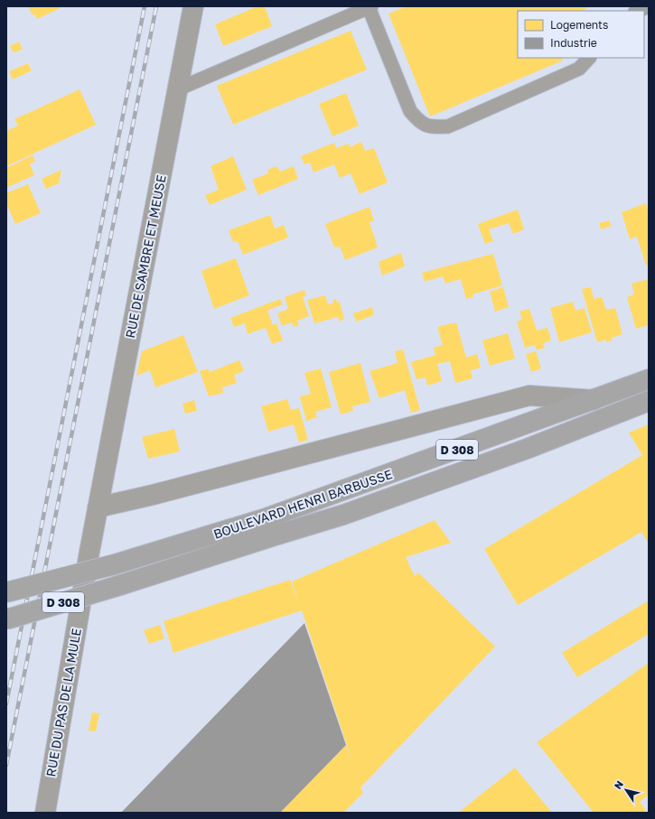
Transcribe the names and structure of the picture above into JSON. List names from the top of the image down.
{
  "streets": {
    "main road": ["D 308", "BOULEVARD HENRI BARBUSSE"],
    "street": ["RUE DE SAMBRE ET MEUSE", "RUE DU PAS DE LA MULE"]
  },
  "crossings": [
    ["RUE DE SAMBRE ET MEUSE", "BOULEVARD HENRI BARBUSSE"],
    ["RUE DE SAMBRE ET MEUSE", "RUE DU PAS DE LA MULE"],
    ["BOULEVARD HENRI BARBUSSE", "RUE DU PAS DE LA MULE"]
  ],
  "legend": ["Logements", "Industrie"],
  "north": "top left"
}
